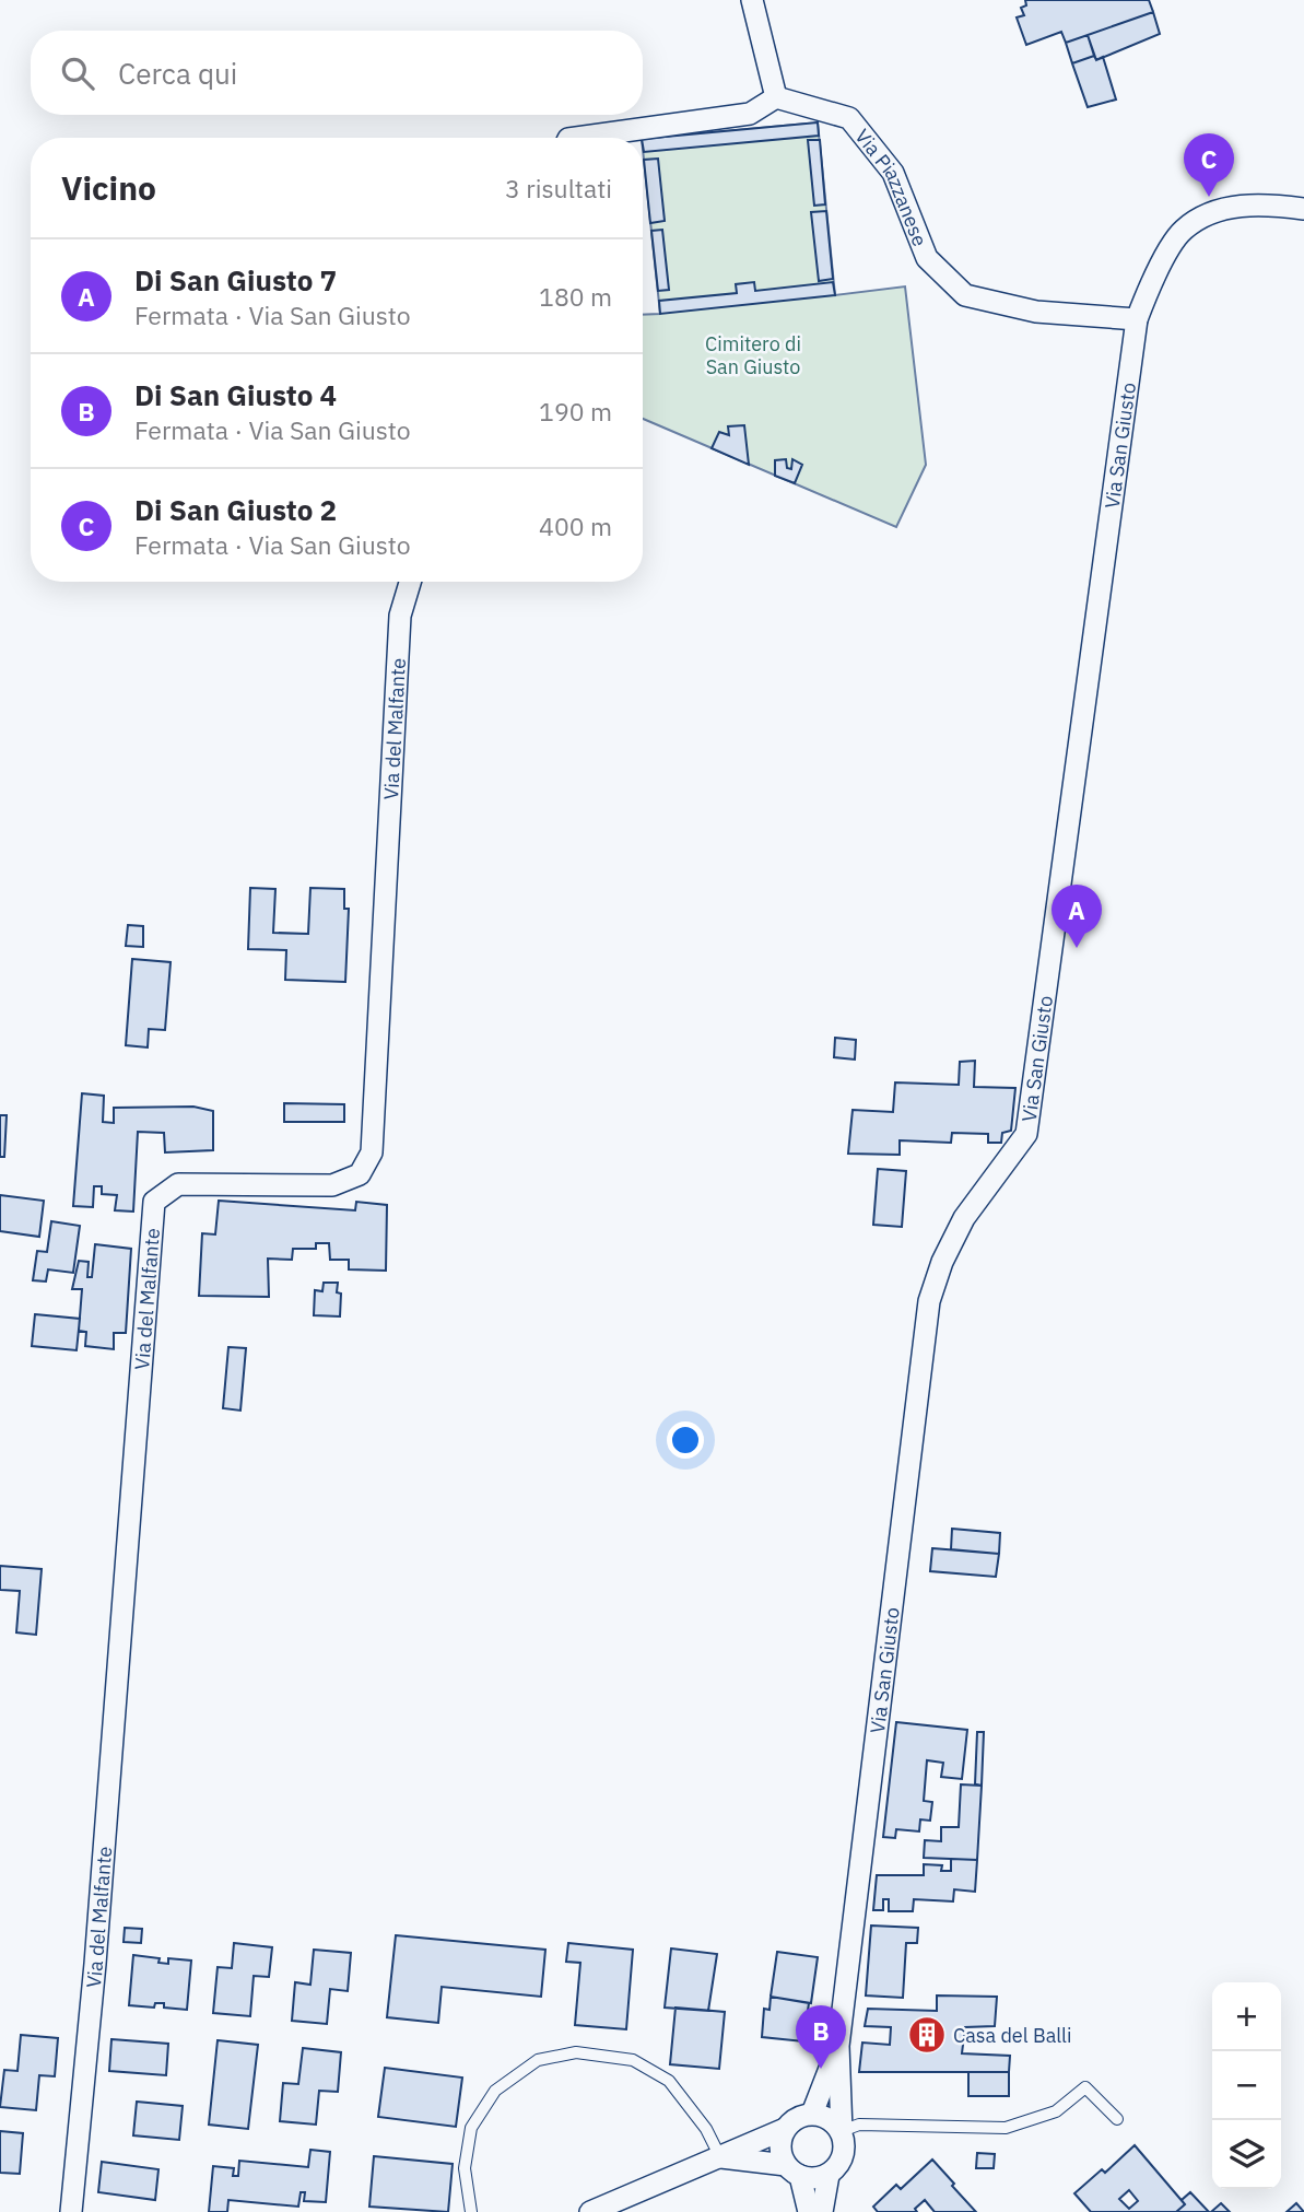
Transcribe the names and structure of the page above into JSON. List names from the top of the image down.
{
  "streets": {
    "street": ["Via Piazzanese", "Via San Giusto", "Via del Malfante"]
  },
  "crossings": [
    ["Via Piazzanese", "Via San Giusto"]
  ],
  "parks": ["Cimitero di San Giusto"],
  "places": {
    "building": ["Casa del Balli"]
  },
  "page": {
    "search": "Cerca qui",
    "pins": ["C", "A", "B"],
    "heading": ["Vicino", "3 risultati"],
    "list": [
      {
        "mark": "A",
        "name": "Di San Giusto 7",
        "note": "Fermata · Via San Giusto",
        "value": "180 m"
      },
      {
        "mark": "B",
        "name": "Di San Giusto 4",
        "note": "Fermata · Via San Giusto",
        "value": "190 m"
      },
      {
        "mark": "C",
        "name": "Di San Giusto 2",
        "note": "Fermata · Via San Giusto",
        "value": "400 m"
      }
    ],
    "map_buttons": ["+", "−"]
  }
}
